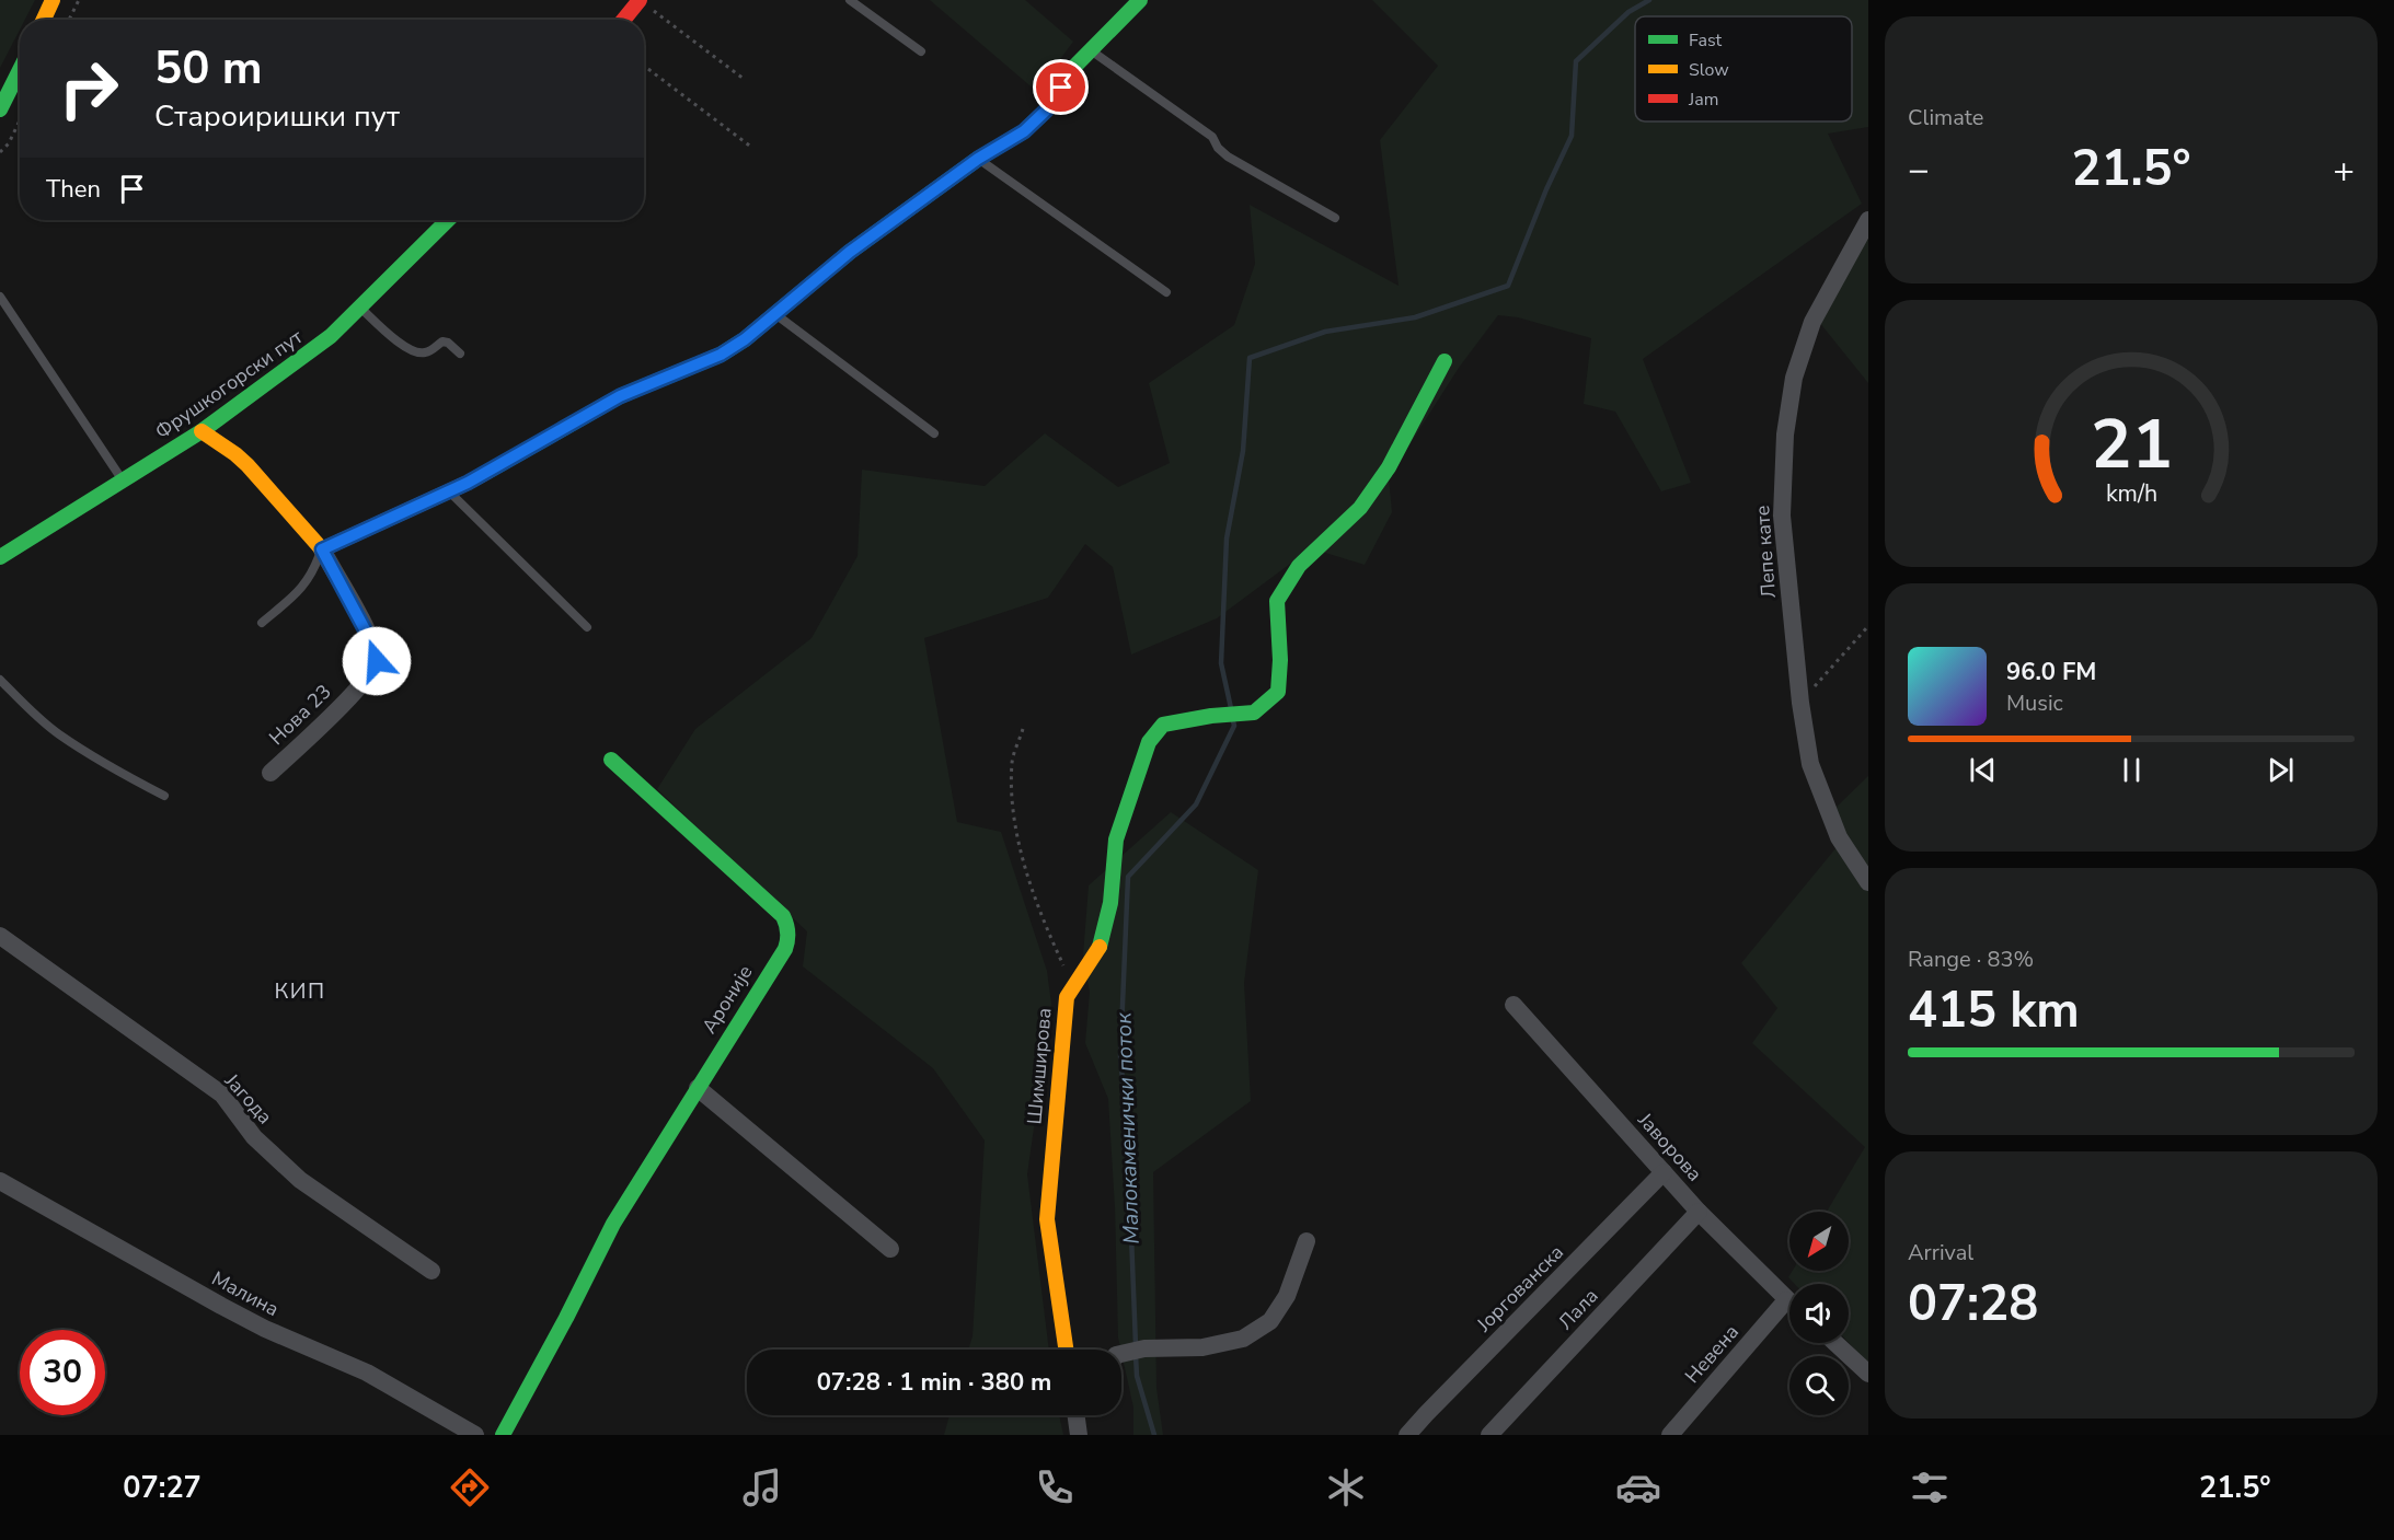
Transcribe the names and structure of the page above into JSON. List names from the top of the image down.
{
  "streets": {
    "street": [
      "Фрушкогорски пут",
      "Лепе кате",
      "Нова 23",
      "Ароније",
      "Шимширова",
      "Јагода",
      "Јаворова",
      "Јоргованска",
      "Малина",
      "Лала",
      "Невена"
    ]
  },
  "crossings": [
    ["Јаворова", "Јоргованска"],
    ["Јаворова", "Лала"]
  ],
  "districts": ["КИП"],
  "water": ["Малокаменички поток"],
  "legend": ["Fast", "Slow", "Jam"],
  "north": "bottom left",
  "page": {
    "tile": [
      "Climate",
      ["Range · 83%", "415 km"],
      ["Arrival", "07:28"]
    ],
    "turn": ["50 m", "Староиришки пут"],
    "heat": ["−", "21.5°", "+"],
    "then": "Then",
    "song": ["96.0 FM", "Music"],
    "limit": "30",
    "trip": "07:28 · 1 min · 380 m",
    "tabs": ["07:27", "21.5°"],
    "gauge": ["21", "km/h"]
  }
}
